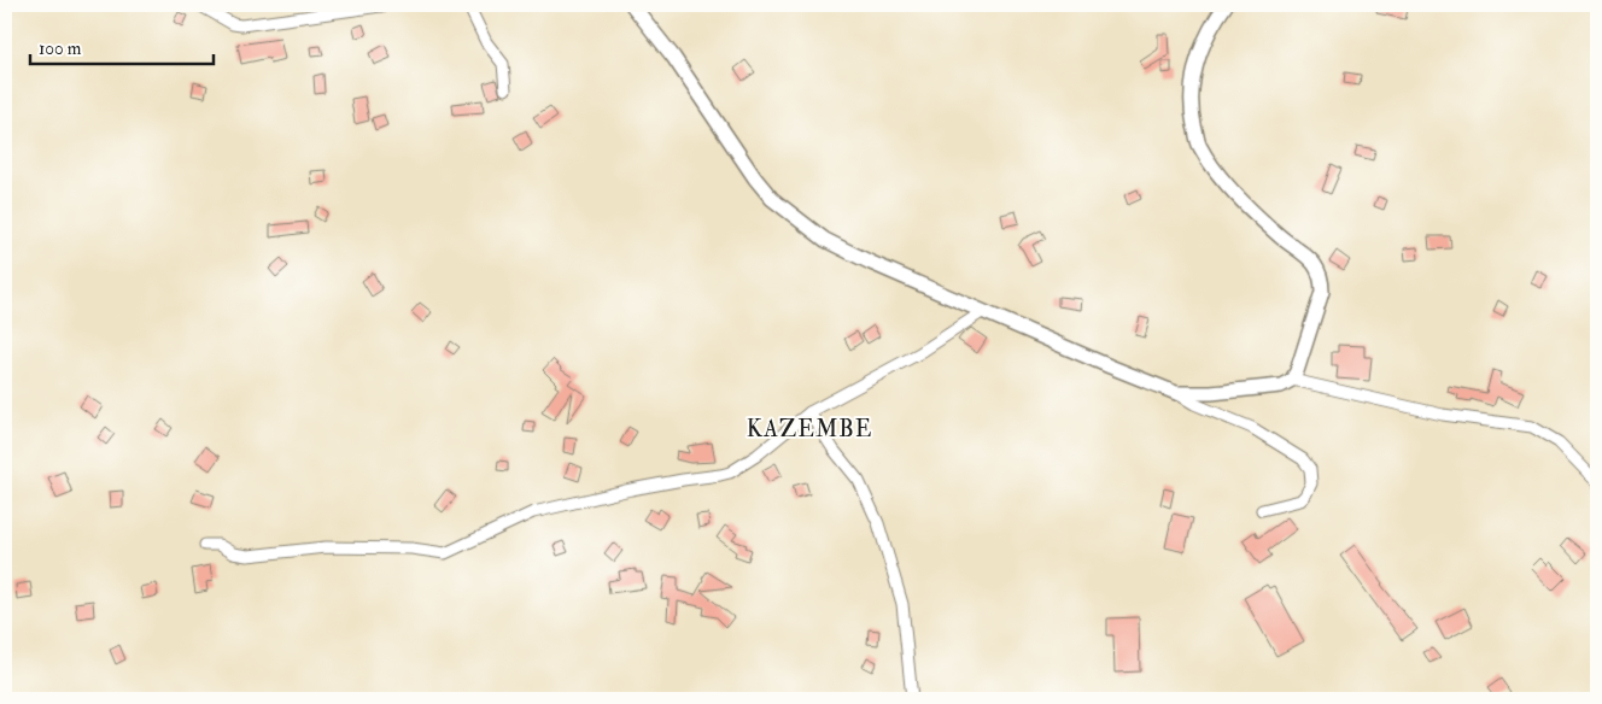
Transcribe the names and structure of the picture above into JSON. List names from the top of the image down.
{
  "districts": ["KAZEMBE"],
  "scale_bar": "100 m"
}
